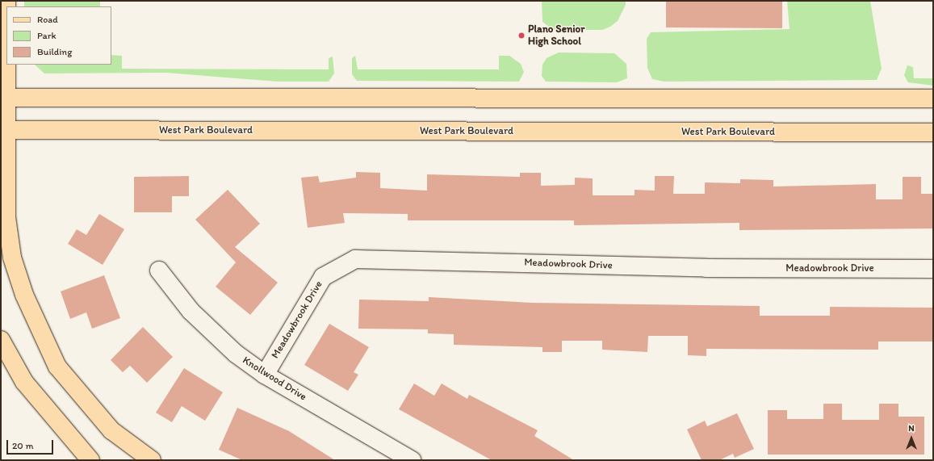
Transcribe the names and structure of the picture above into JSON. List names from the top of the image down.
{
  "streets": {
    "main road": ["West Park Boulevard"],
    "street": ["Meadowbrook Drive", "Knollwood Drive"]
  },
  "crossings": [
    ["Meadowbrook Drive", "Knollwood Drive"]
  ],
  "places": ["Plano Senior High School"],
  "legend": ["Road", "Park", "Building"],
  "scale_bar": "20 m",
  "north": "top"
}
